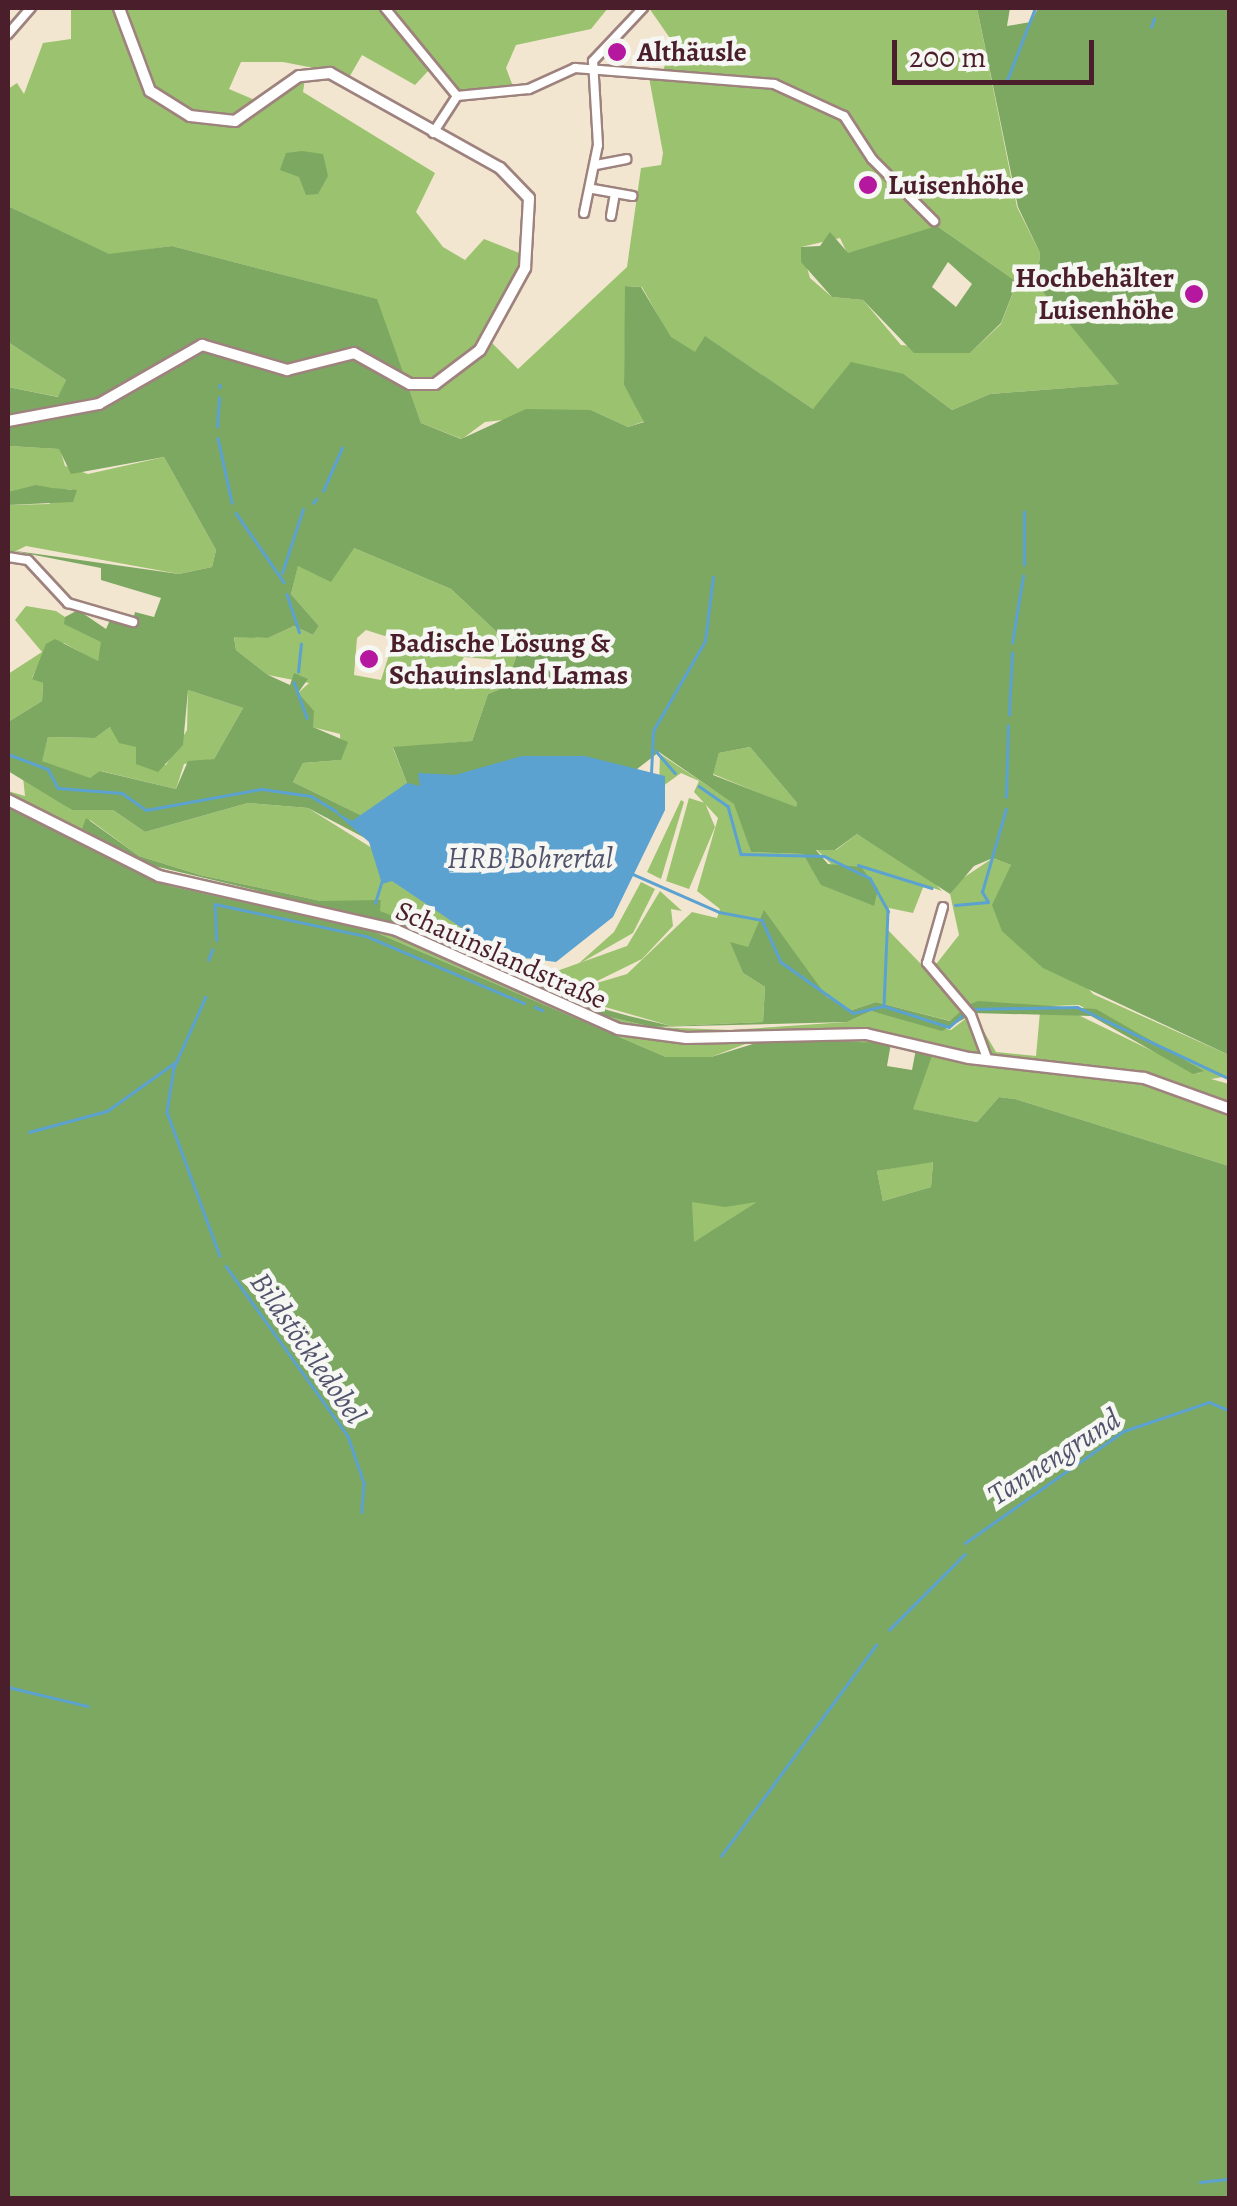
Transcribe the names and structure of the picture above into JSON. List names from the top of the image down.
{
  "streets": {
    "main road": ["Schauinslandstraße"]
  },
  "water": ["HRB Bohrertal", "Bildstöckledobel", "Tannengrund"],
  "places": [
    "Althäusle",
    "Luisenhöhe",
    "Hochbehälter Luisenhöhe",
    "Badische Lösung & Schauinsland Lamas"
  ],
  "scale_bar": "200 m"
}
